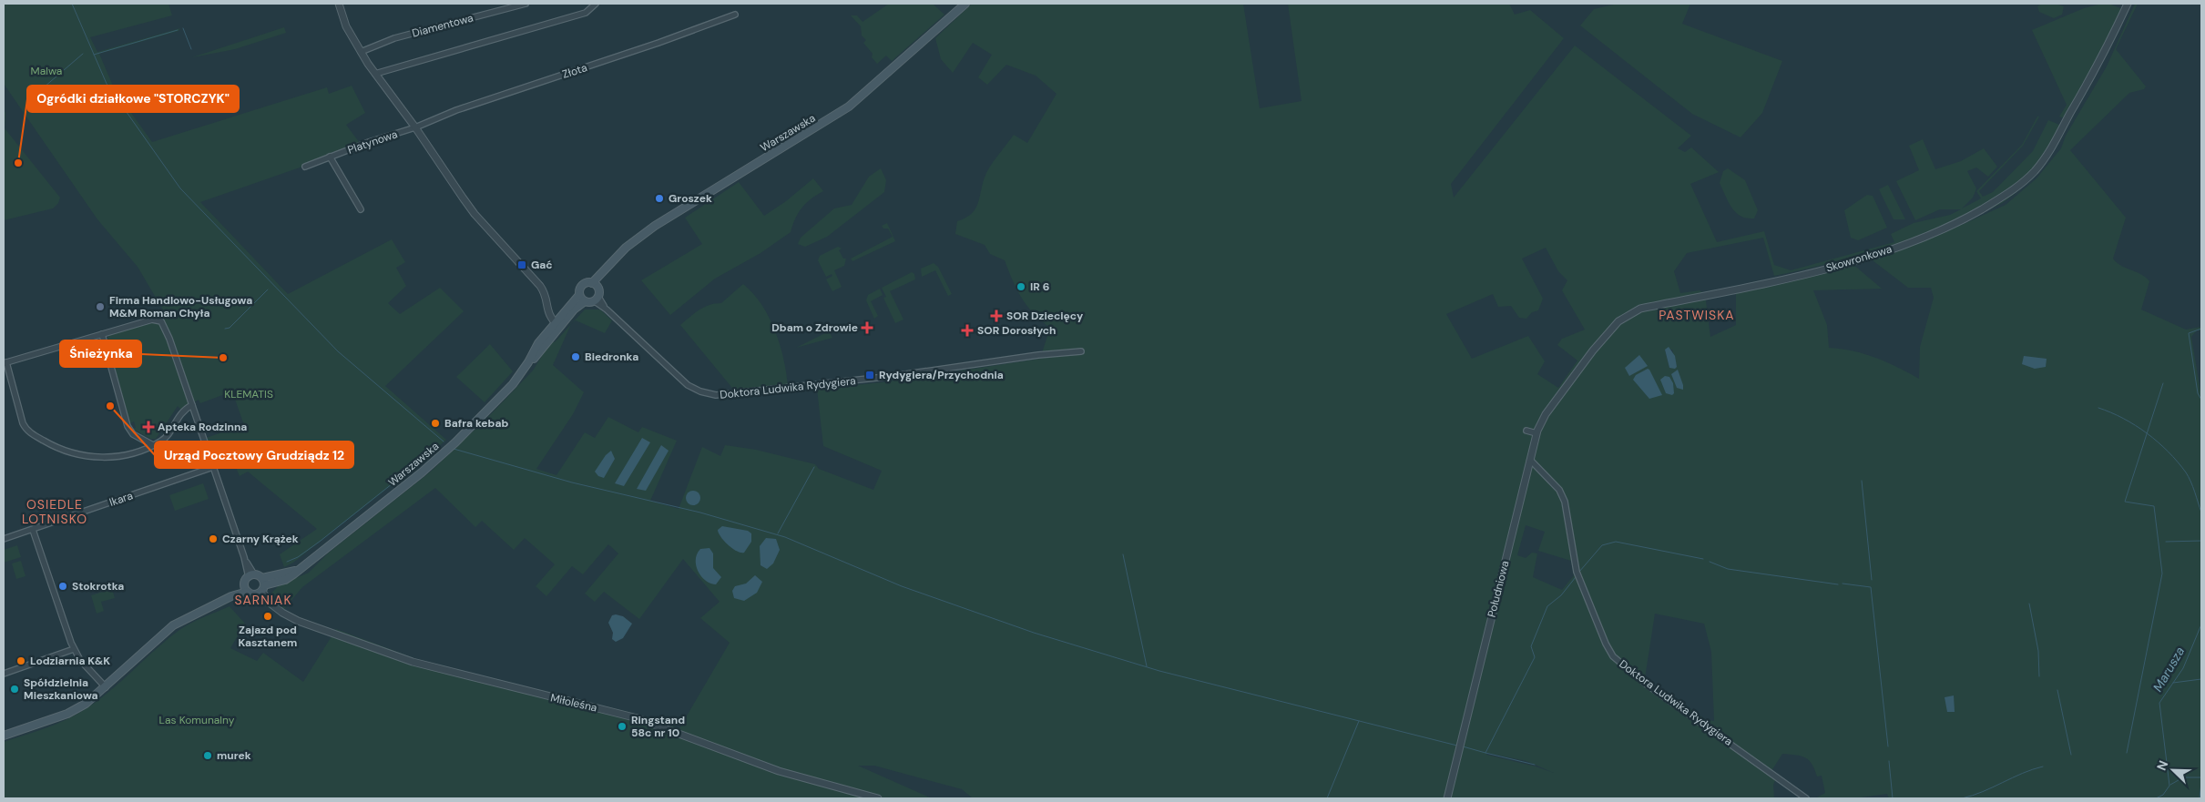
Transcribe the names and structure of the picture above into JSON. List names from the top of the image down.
{
  "streets": {
    "main road": ["Warszawska"],
    "street": [
      "Diamentowa",
      "Złota",
      "Platynowa",
      "Skowronkowa",
      "Doktora Ludwika Rydygiera",
      "Ikara",
      "Południowa",
      "Miłoleśna"
    ]
  },
  "crossings": [
    ["Złota", "Platynowa"],
    ["Warszawska", "Miłoleśna"],
    ["Skowronkowa", "Południowa"],
    ["Doktora Ludwika Rydygiera", "Południowa"]
  ],
  "districts": ["PASTWISKA", "OSIEDLE LOTNISKO", "SARNIAK"],
  "water": ["Marusza"],
  "parks": ["Malwa", "KLEMATIS", "Las Komunalny"],
  "places": {
    "other": [
      "Ogródki działkowe \"STORCZYK\"",
      "Groszek",
      "IR 6",
      "Firma Handlowo-Usługowa M&M Roman Chyła",
      "Biedronka",
      "Śnieżynka",
      "Urząd Pocztowy Grudziądz 12",
      "Bafra kebab",
      "Czarny Krążek",
      "Stokrotka",
      "Zajazd pod Kasztanem",
      "Lodziarnia K&K",
      "Spółdzielnia Mieszkaniowa",
      "Ringstand 58c nr 10",
      "murek"
    ],
    "transit": ["Gać", "Rydygiera/Przychodnia"],
    "health": [
      "SOR Dziecięcy",
      "Dbam o Zdrowie",
      "SOR Dorosłych",
      "Apteka Rodzinna"
    ]
  },
  "north": "top left"
}
